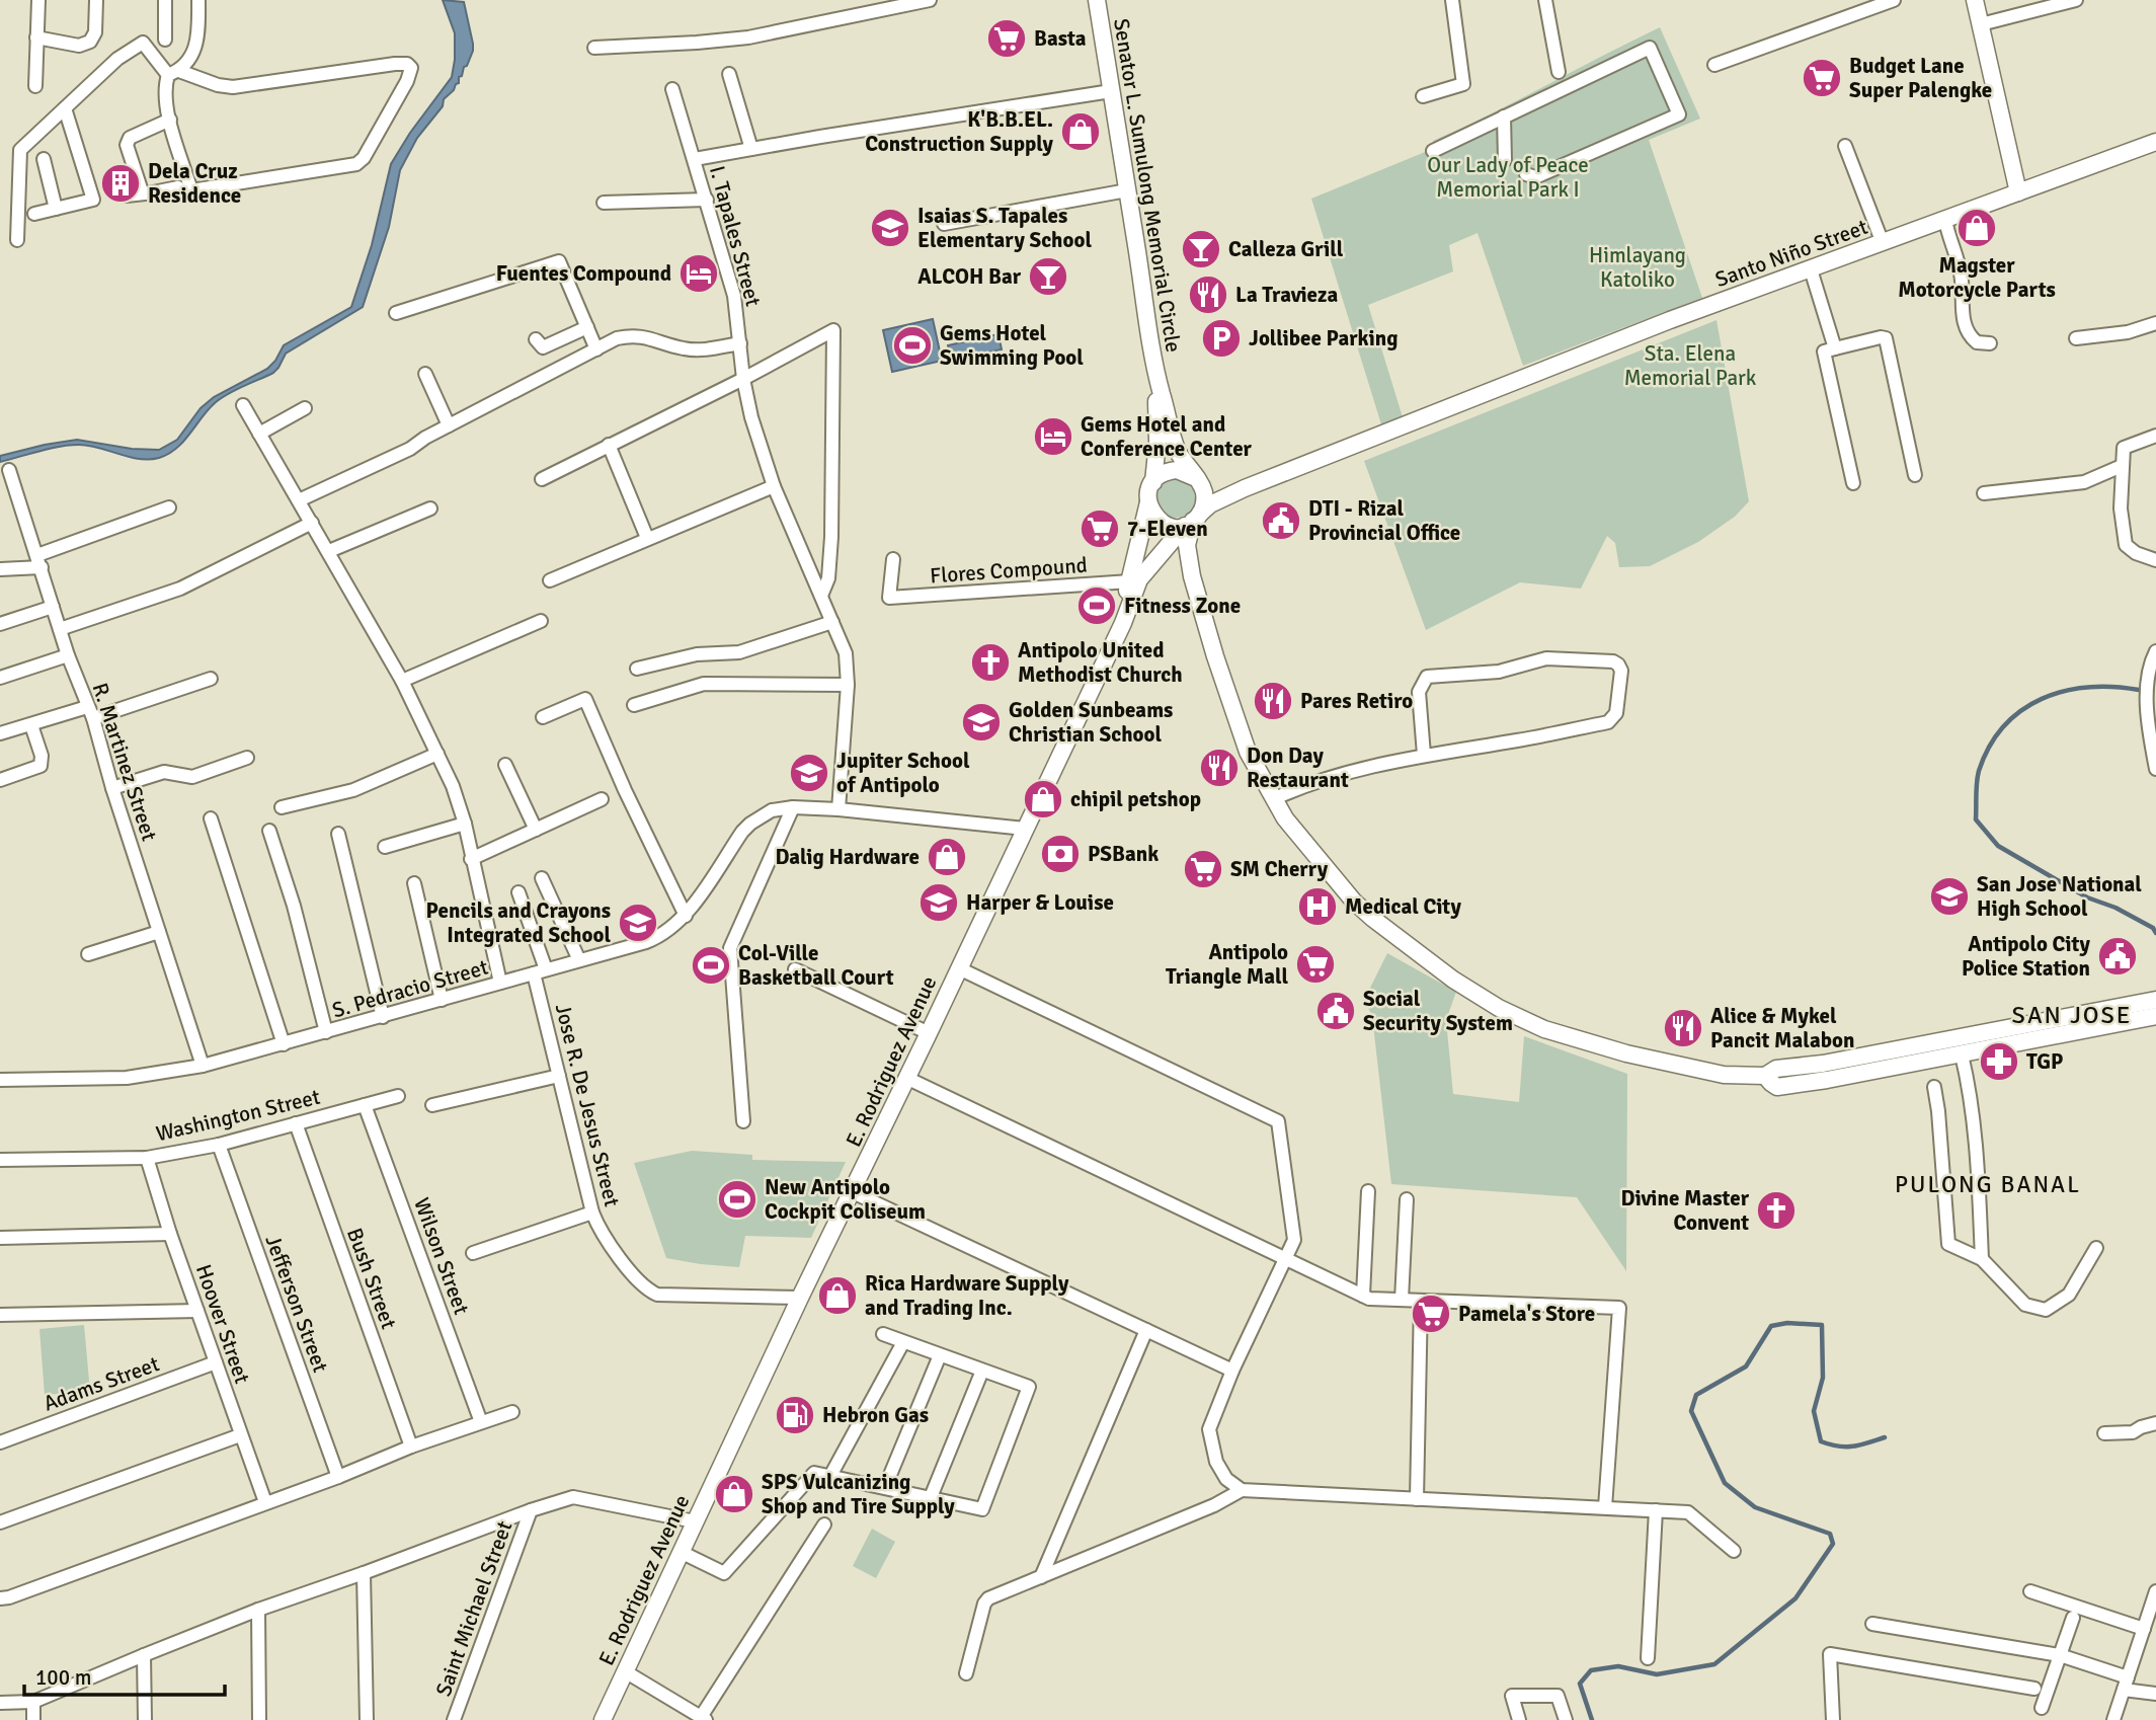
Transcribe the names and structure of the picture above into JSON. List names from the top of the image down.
{
  "streets": {
    "main road": ["Senator L. Sumulong Memorial Circle", "Santo Niño Street", "E. Rodriguez Avenue"],
    "street": [
      "I. Tapales Street",
      "Flores Compound",
      "R. Martinez Street",
      "S. Pedracio Street",
      "Jose R. De Jesus Street",
      "Washington Street",
      "Wilson Street",
      "Bush Street",
      "Jefferson Street",
      "Hoover Street",
      "Adams Street",
      "Saint Michael Street"
    ]
  },
  "crossings": [
    ["Senator L. Sumulong Memorial Circle", "I. Tapales Street"],
    ["Senator L. Sumulong Memorial Circle", "Santo Niño Street"],
    ["Senator L. Sumulong Memorial Circle", "E. Rodriguez Avenue"],
    ["I. Tapales Street", "S. Pedracio Street"],
    ["Santo Niño Street", "E. Rodriguez Avenue"],
    ["Flores Compound", "E. Rodriguez Avenue"],
    ["R. Martinez Street", "S. Pedracio Street"],
    ["S. Pedracio Street", "E. Rodriguez Avenue"],
    ["S. Pedracio Street", "Jose R. De Jesus Street"],
    ["E. Rodriguez Avenue", "Jose R. De Jesus Street"],
    ["Washington Street", "Wilson Street"],
    ["Washington Street", "Bush Street"],
    ["Washington Street", "Jefferson Street"],
    ["Washington Street", "Hoover Street"],
    ["Hoover Street", "Adams Street"]
  ],
  "districts": ["SAN JOSE", "PULONG BANAL"],
  "parks": ["Our Lady of Peace Memorial Park I", "Himlayang Katoliko", "Sta. Elena Memorial Park"],
  "places": {
    "supermarket": [
      "Basta",
      "Budget Lane Super Palengke",
      "7-Eleven",
      "SM Cherry",
      "Antipolo Triangle Mall",
      "Pamela's Store"
    ],
    "shop": [
      "K'B.B.EL. Construction Supply",
      "Magster Motorcycle Parts",
      "chipil petshop",
      "Dalig Hardware",
      "Rica Hardware Supply and Trading Inc.",
      "SPS Vulcanizing Shop and Tire Supply"
    ],
    "building": ["Dela Cruz Residence"],
    "school or university": [
      "Isaias S. Tapales Elementary School",
      "Golden Sunbeams Christian School",
      "Jupiter School of Antipolo",
      "San Jose National High School",
      "Harper & Louise",
      "Pencils and Crayons Integrated School"
    ],
    "bar": ["Calleza Grill", "ALCOH Bar"],
    "hotel": ["Fuentes Compound", "Gems Hotel and Conference Center"],
    "restaurant": [
      "La Travieza",
      "Pares Retiro",
      "Don Day Restaurant",
      "Alice & Mykel Pancit Malabon"
    ],
    "parking": ["Jollibee Parking"],
    "sports": [
      "Gems Hotel Swimming Pool",
      "Fitness Zone",
      "Col-Ville Basketball Court",
      "New Antipolo Cockpit Coliseum"
    ],
    "public building": ["DTI - Rizal Provincial Office", "Antipolo City Police Station", "Social Security System"],
    "church": ["Antipolo United Methodist Church", "Divine Master Convent"],
    "bank": ["PSBank"],
    "hospital": ["Medical City"],
    "pharmacy": ["TGP"],
    "fuel station": ["Hebron Gas"]
  },
  "scale_bar": "100 m"
}
